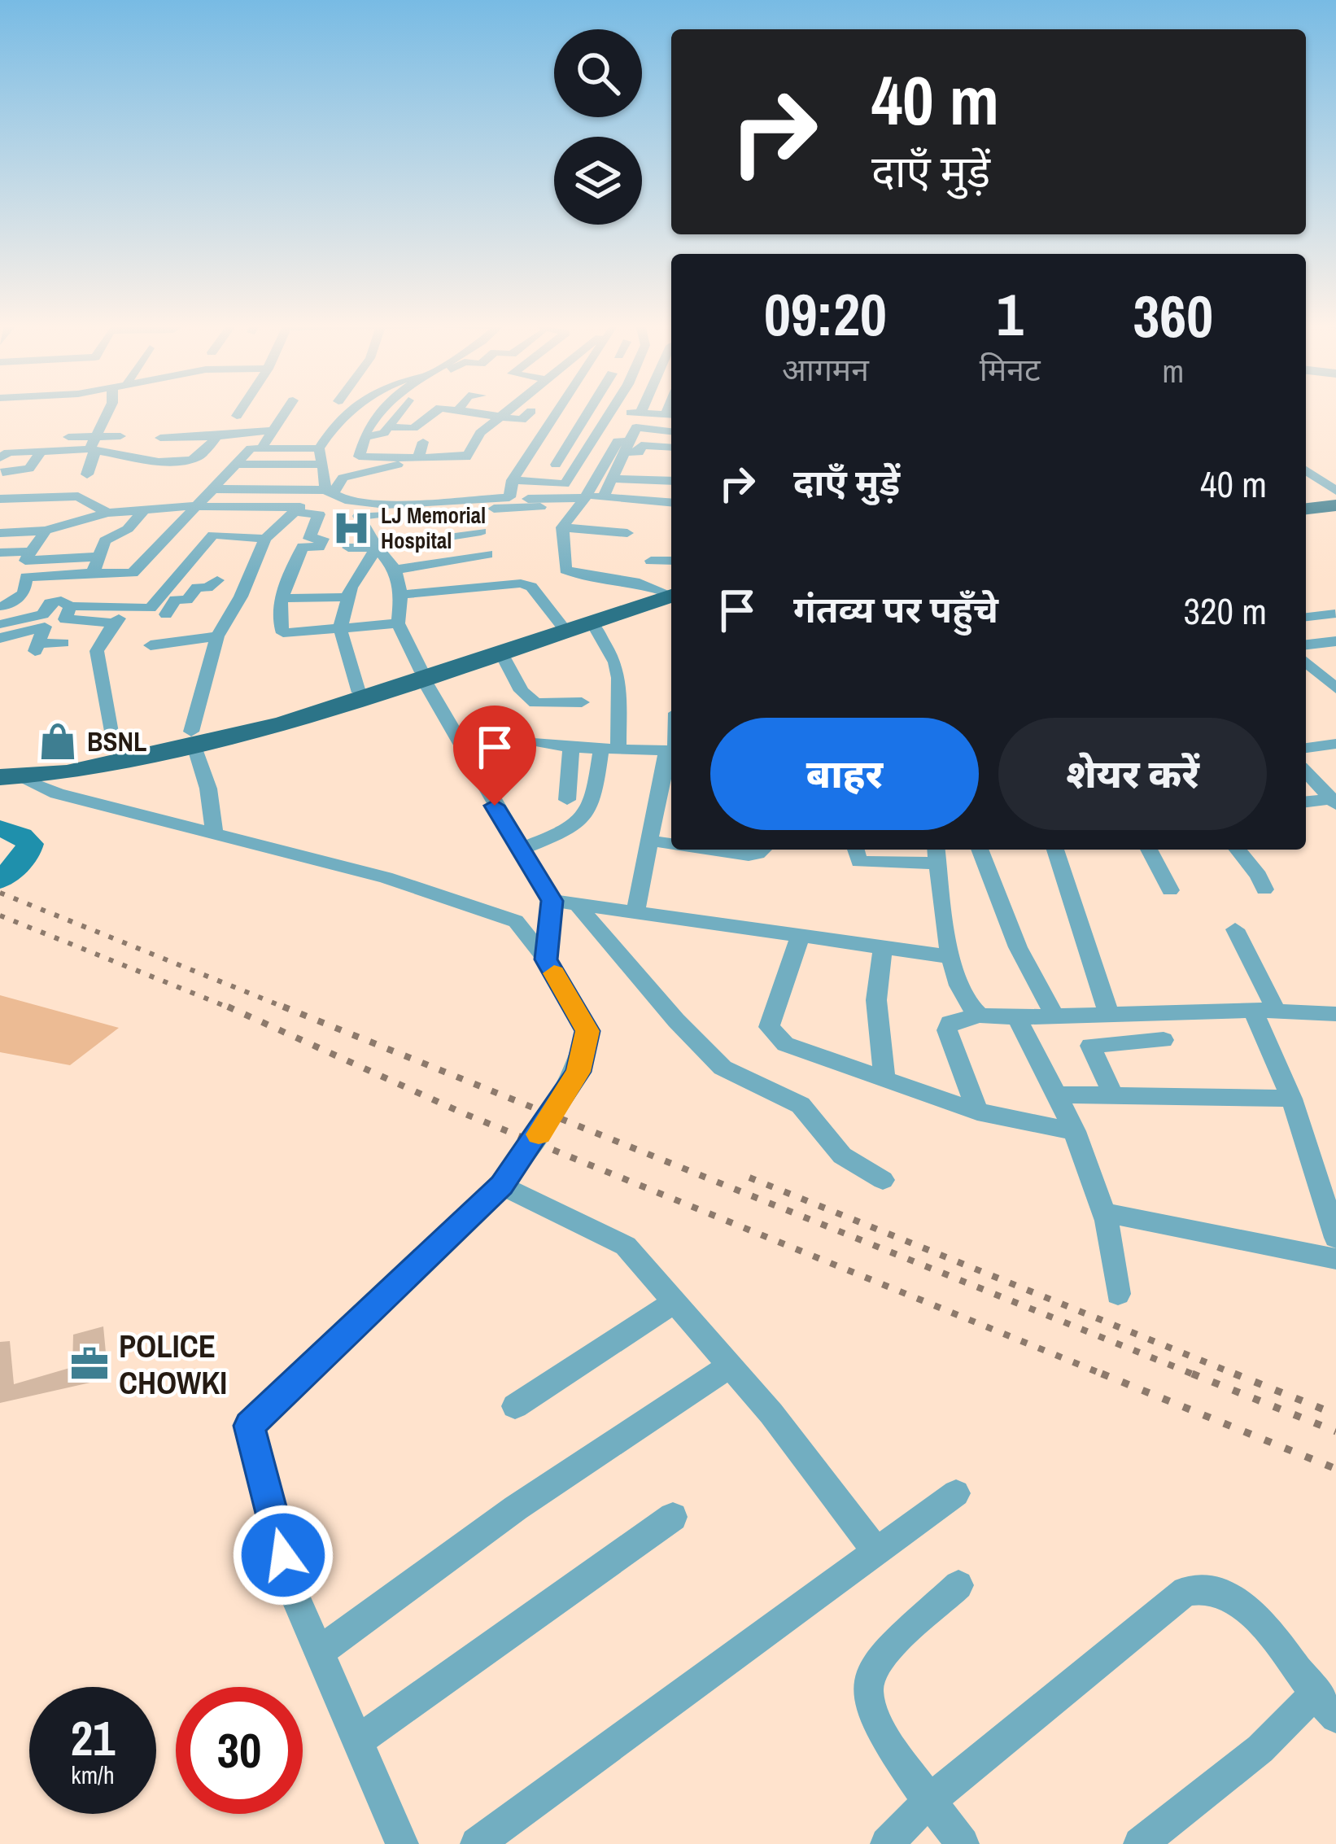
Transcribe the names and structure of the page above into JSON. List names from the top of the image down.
{
  "places": {
    "hospital": ["LJ Memorial Hospital"],
    "shop": ["BSNL"],
    "office": ["POLICE CHOWKI"]
  },
  "page": {
    "turn": ["40 m", "दाएँ मुड़ें"],
    "eta": [
      "09:20",
      "आगमन",
      "1",
      "मिनट",
      "360",
      "m"
    ],
    "list": [
      {
        "name": "दाएँ मुड़ें",
        "value": "40 m"
      },
      {
        "name": "गंतव्य पर पहुँचे",
        "value": "320 m"
      }
    ],
    "buttons": ["बाहर", "शेयर करें"],
    "speed": "21 km/h",
    "limit": "30"
  }
}
